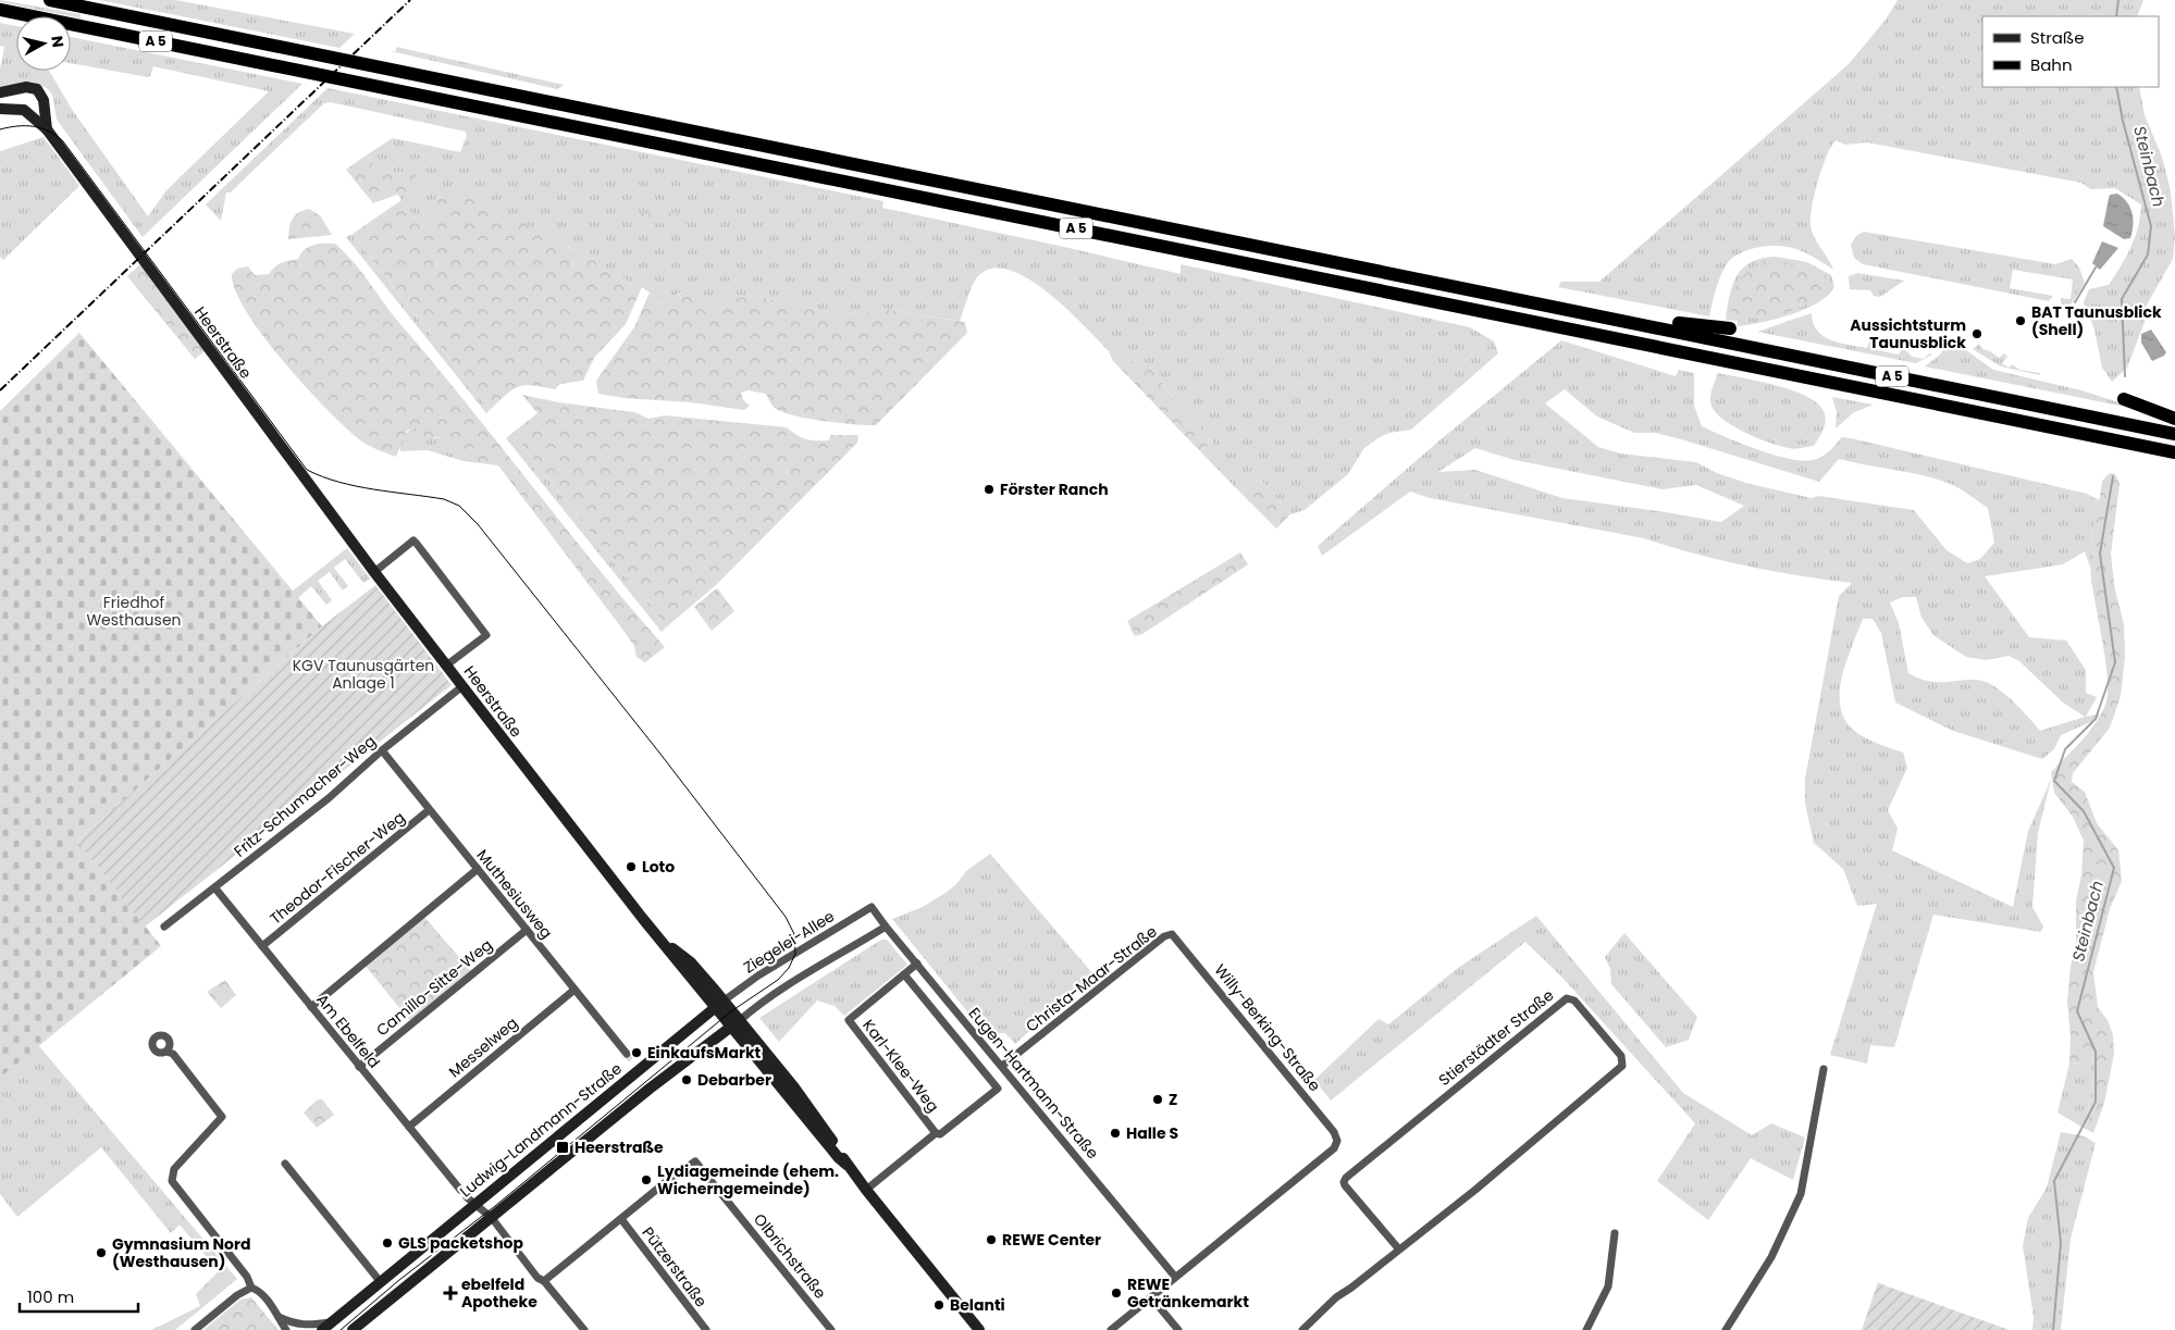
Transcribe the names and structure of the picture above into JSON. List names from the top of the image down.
{
  "streets": {
    "highway": ["A 5"],
    "main road": ["Heerstraße", "Ludwig-Landmann-Straße"],
    "street": [
      "Fritz-Schumacher-Weg",
      "Theodor-Fischer-Weg",
      "Muthesiusweg",
      "Ziegelei-Allee",
      "Christa-Maar-Straße",
      "Camillo-Sitte-Weg",
      "Willy-Berking-Straße",
      "Am Ebelfeld",
      "Stierstädter Straße",
      "Messelweg",
      "Karl-Klee-Weg",
      "Eugen-Hartmann-Straße",
      "Olbrichstraße",
      "Pützerstraße"
    ]
  },
  "crossings": [
    ["Heerstraße", "Fritz-Schumacher-Weg"],
    ["Heerstraße", "Ziegelei-Allee"],
    ["Heerstraße", "Karl-Klee-Weg"],
    ["Heerstraße", "Ludwig-Landmann-Straße"],
    ["Fritz-Schumacher-Weg", "Muthesiusweg"],
    ["Fritz-Schumacher-Weg", "Am Ebelfeld"],
    ["Theodor-Fischer-Weg", "Muthesiusweg"],
    ["Theodor-Fischer-Weg", "Am Ebelfeld"],
    ["Muthesiusweg", "Camillo-Sitte-Weg"],
    ["Muthesiusweg", "Messelweg"],
    ["Ziegelei-Allee", "Eugen-Hartmann-Straße"],
    ["Ziegelei-Allee", "Ludwig-Landmann-Straße"],
    ["Christa-Maar-Straße", "Willy-Berking-Straße"],
    ["Christa-Maar-Straße", "Eugen-Hartmann-Straße"],
    ["Camillo-Sitte-Weg", "Am Ebelfeld"],
    ["Willy-Berking-Straße", "Eugen-Hartmann-Straße"],
    ["Am Ebelfeld", "Messelweg"],
    ["Karl-Klee-Weg", "Eugen-Hartmann-Straße"],
    ["Olbrichstraße", "Pützerstraße"]
  ],
  "water": ["Steinbach"],
  "parks": ["Friedhof Westhausen", "KGV Taunusgärten Anlage 1"],
  "places": {
    "other": [
      "BAT Taunusblick (Shell)",
      "Aussichtsturm Taunusblick",
      "Förster Ranch",
      "Loto",
      "EinkaufsMarkt",
      "Debarber",
      "Z",
      "Halle S",
      "Lydiagemeinde (ehem. Wicherngemeinde)",
      "REWE Center",
      "GLS packetshop",
      "Gymnasium Nord (Westhausen)",
      "REWE Getränkemarkt",
      "Belanti"
    ],
    "transit": ["Heerstraße"],
    "health": ["ebelfeld Apotheke"]
  },
  "legend": ["Straße", "Bahn"],
  "scale_bar": "100 m",
  "north": "right"
}
